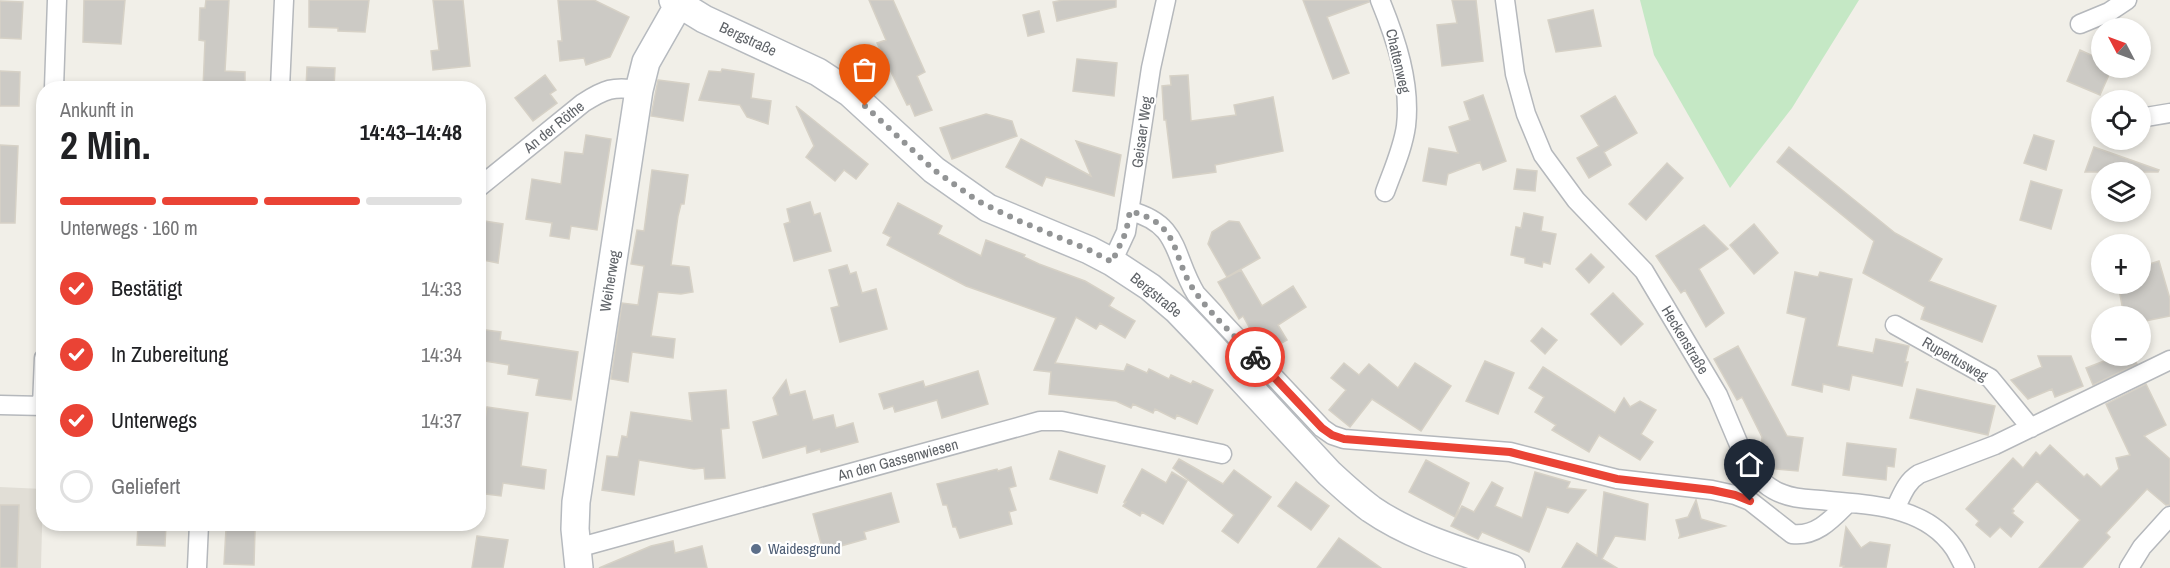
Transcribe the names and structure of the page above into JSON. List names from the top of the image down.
{
  "streets": {
    "main road": ["Bergstraße", "Weiherweg"],
    "street": [
      "Chattenweg",
      "An der Röthe",
      "Geisaer Weg",
      "Heckenstraße",
      "Rupertusweg",
      "An den Gassenwiesen"
    ]
  },
  "crossings": [
    ["Bergstraße", "Geisaer Weg"],
    ["Bergstraße", "Weiherweg"],
    ["An der Röthe", "Weiherweg"],
    ["Weiherweg", "An den Gassenwiesen"]
  ],
  "places": ["Waidesgrund"],
  "north": "top left",
  "page": {
    "map_buttons": ["+", "−"],
    "heading": ["2 Min.", "Ankunft in", "14:43–14:48"],
    "bar": "Unterwegs · 160 m",
    "list": [
      ["Bestätigt", "14:33"],
      ["In Zubereitung", "14:34"],
      ["Unterwegs", "14:37"],
      "Geliefert"
    ]
  }
}
